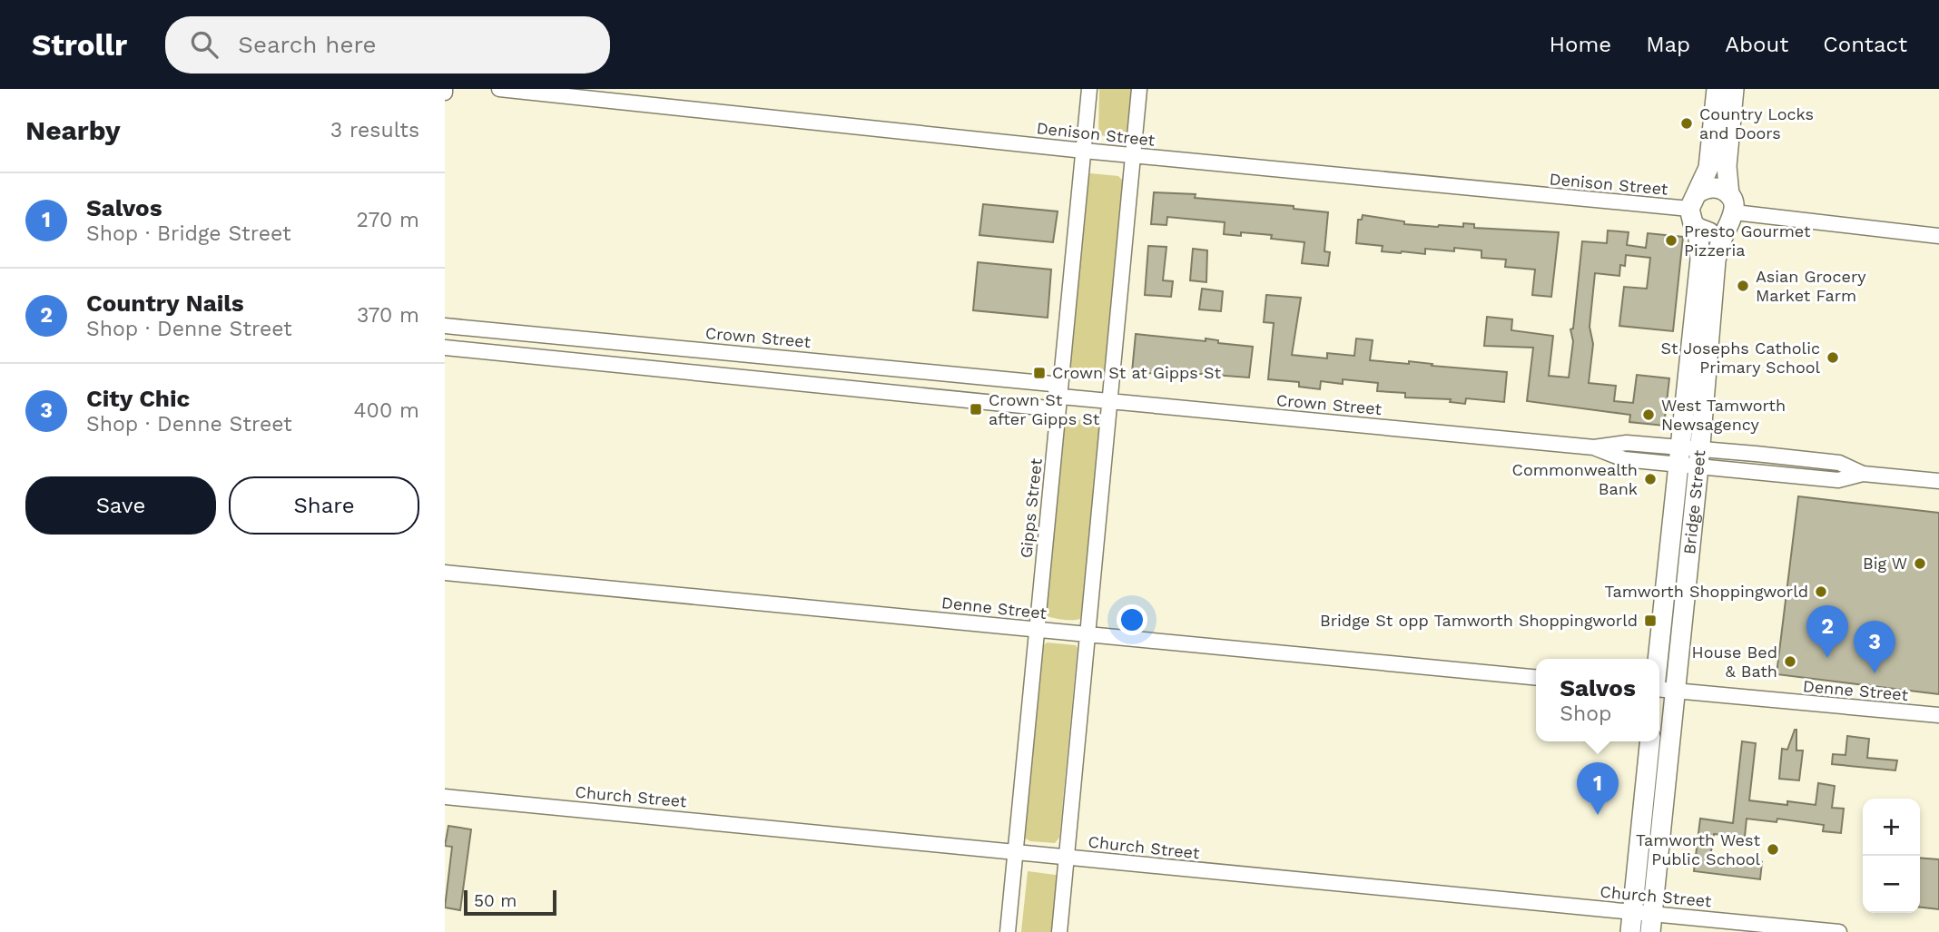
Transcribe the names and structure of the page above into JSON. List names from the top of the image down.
{
  "streets": {
    "main road": ["Bridge Street"],
    "street": [
      "Denison Street",
      "Crown Street",
      "Gipps Street",
      "Denne Street",
      "Church Street"
    ]
  },
  "crossings": [
    ["Denison Street", "Bridge Street"],
    ["Denison Street", "Gipps Street"],
    ["Crown Street", "Bridge Street"],
    ["Crown Street", "Gipps Street"],
    ["Bridge Street", "Denne Street"],
    ["Bridge Street", "Church Street"],
    ["Gipps Street", "Denne Street"],
    ["Gipps Street", "Church Street"]
  ],
  "places": {
    "other": [
      "Country Locks and Doors",
      "Presto Gourmet Pizzeria",
      "Asian Grocery Market Farm",
      "St Josephs Catholic Primary School",
      "West Tamworth Newsagency",
      "Commonwealth Bank",
      "Big W",
      "Tamworth Shoppingworld",
      "House Bed & Bath",
      "Tamworth West Public School"
    ],
    "transit": ["Crown St at Gipps St", "Crown St after Gipps St", "Bridge St opp Tamworth Shoppingworld"]
  },
  "scale_bar": "50 m",
  "page": {
    "header": "Strollr",
    "search": "Search here",
    "nav": [
      "Home",
      "Map",
      "About",
      "Contact"
    ],
    "heading": ["Nearby", "3 results"],
    "list": [
      {
        "mark": "1",
        "name": "Salvos",
        "note": "Shop · Bridge Street",
        "value": "270 m"
      },
      {
        "mark": "2",
        "name": "Country Nails",
        "note": "Shop · Denne Street",
        "value": "370 m"
      },
      {
        "mark": "3",
        "name": "City Chic",
        "note": "Shop · Denne Street",
        "value": "400 m"
      }
    ],
    "buttons": ["Save", "Share"],
    "pins": ["2", "3", "1"],
    "popup": ["Salvos", "Shop"],
    "map_buttons": ["+", "−"],
    "scale": "50 m"
  }
}
